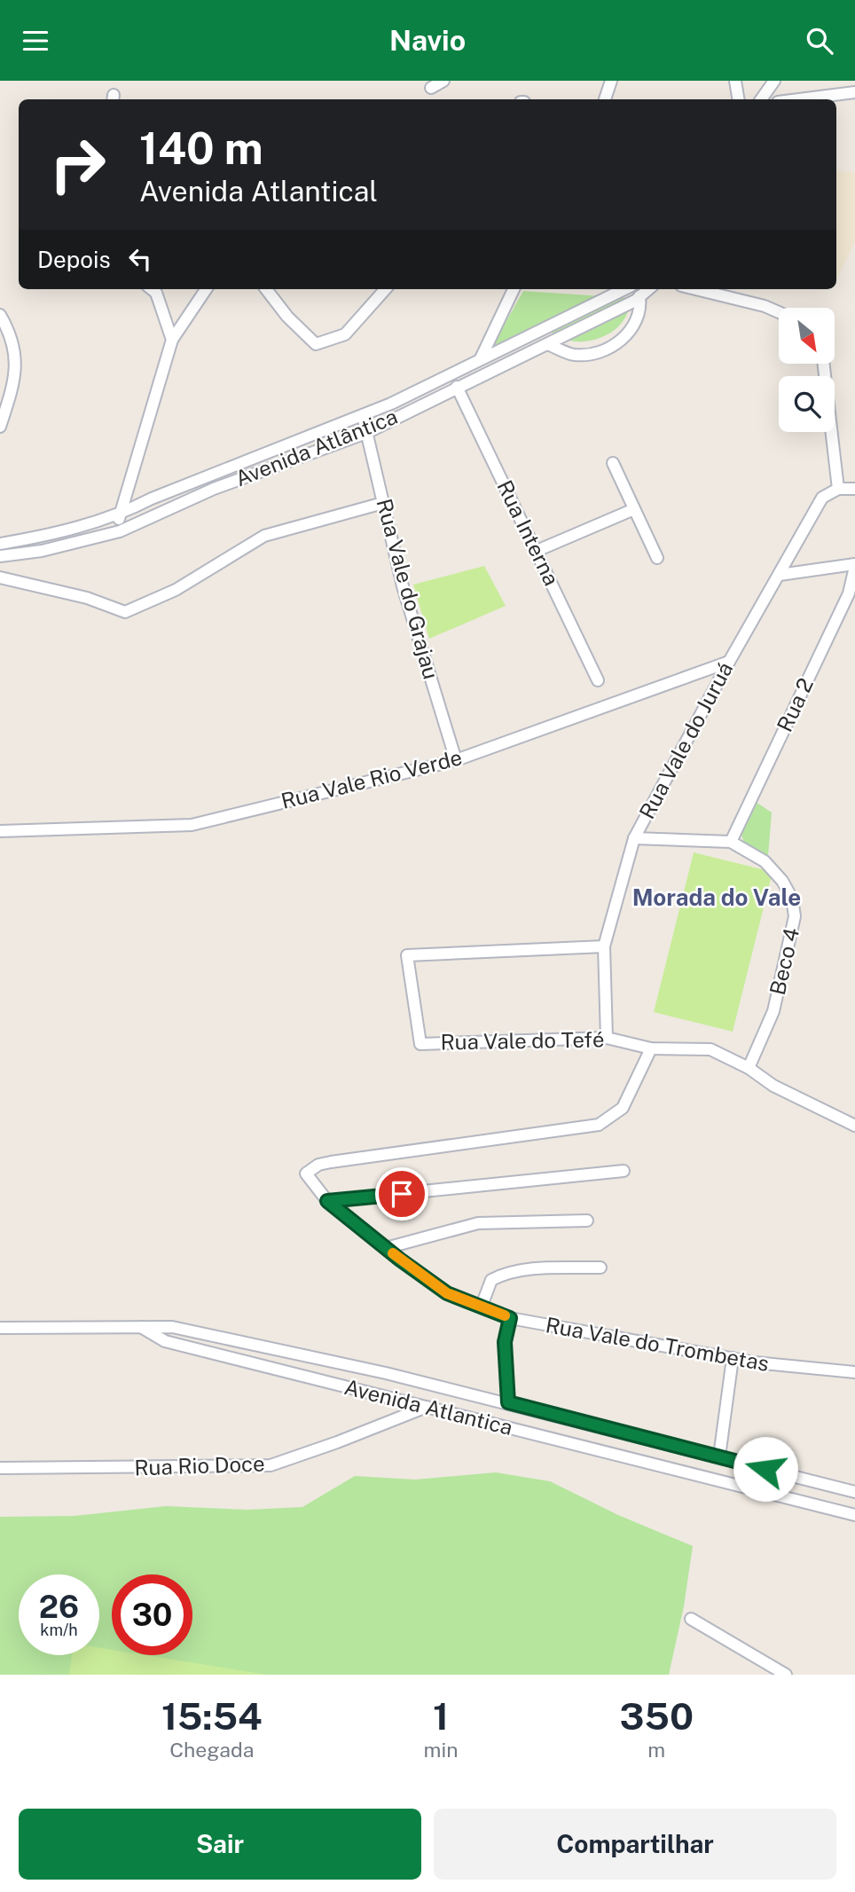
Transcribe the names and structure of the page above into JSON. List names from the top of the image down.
{
  "streets": {
    "street": [
      "Avenida Atlântica",
      "Rua Interna",
      "Rua Vale do Grajau",
      "Rua 2",
      "Rua Vale do Juruá",
      "Rua Vale Rio Verde",
      "Beco 4",
      "Rua Vale do Tefé",
      "Rua Vale do Trombetas",
      "Avenida Atlantica",
      "Rua Rio Doce"
    ]
  },
  "crossings": [
    ["Avenida Atlântica", "Rua Interna"],
    ["Avenida Atlântica", "Rua Vale do Grajau"],
    ["Rua Vale do Grajau", "Rua Vale Rio Verde"],
    ["Rua 2", "Beco 4"],
    ["Rua Vale do Juruá", "Rua Vale Rio Verde"],
    ["Rua Vale do Juruá", "Rua Vale do Tefé"],
    ["Beco 4", "Rua Vale do Tefé"],
    ["Rua Vale do Tefé", "Rua Vale do Trombetas"],
    ["Avenida Atlantica", "Rua Rio Doce"]
  ],
  "districts": ["Morada do Vale"],
  "north": "bottom right",
  "page": {
    "header": "Navio",
    "turn": ["140 m", "Avenida Atlantical"],
    "then": "Depois",
    "speed": "26 km/h",
    "limit": "30",
    "eta": [
      "15:54",
      "Chegada",
      "1",
      "min",
      "350",
      "m"
    ],
    "buttons": ["Sair", "Compartilhar"]
  }
}
